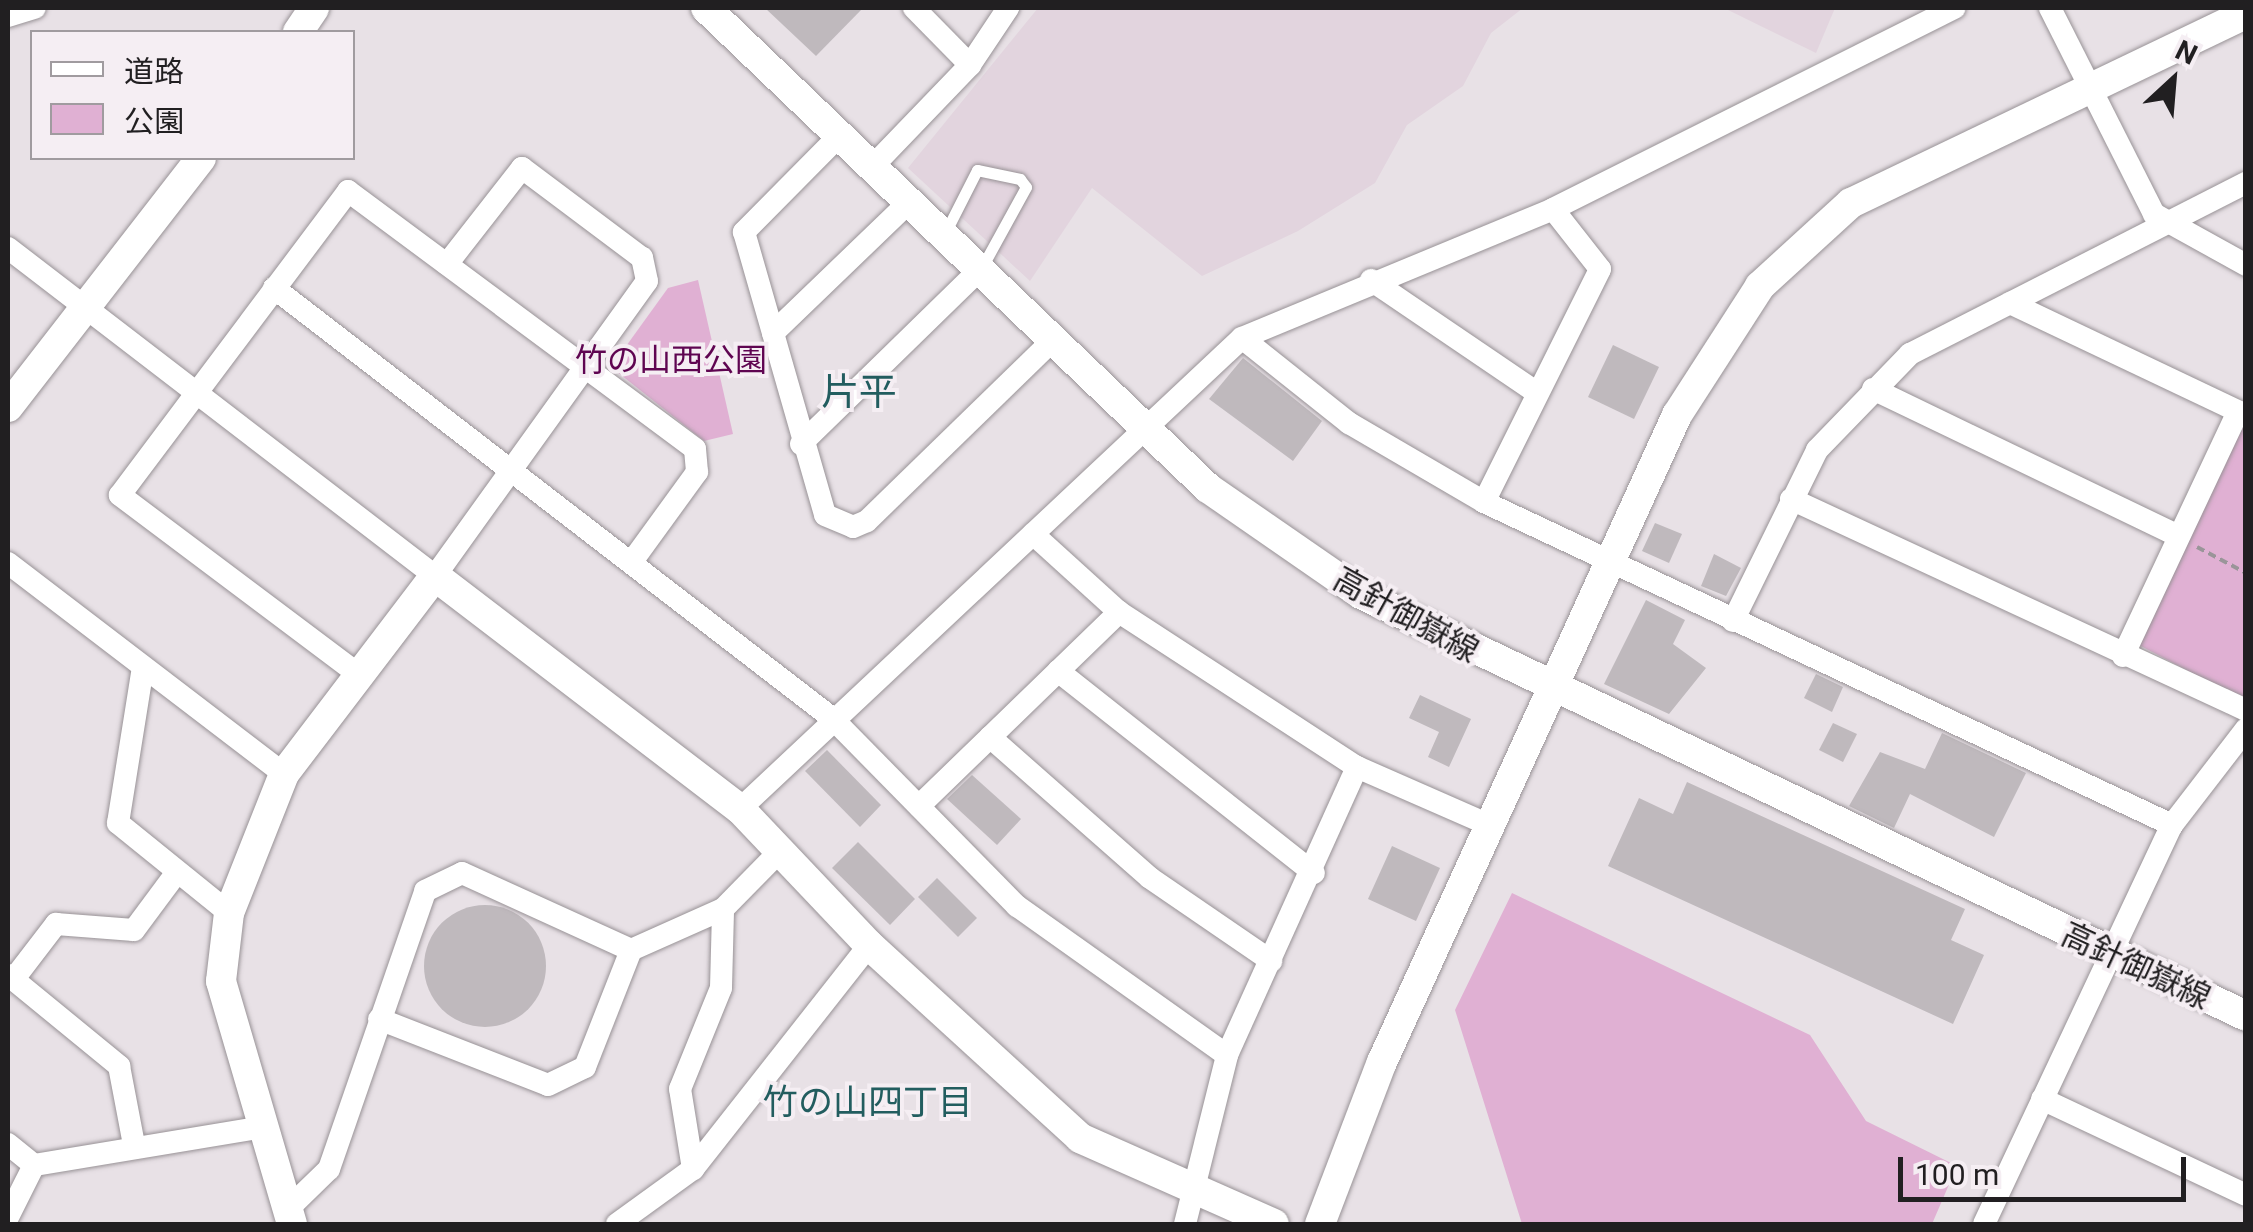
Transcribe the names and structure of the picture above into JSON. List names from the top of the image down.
{
  "streets": {
    "street": ["高針御嶽線"]
  },
  "districts": ["片平", "竹の山四丁目"],
  "parks": ["竹の山西公園"],
  "legend": ["道路", "公園"],
  "scale_bar": "100 m",
  "north": "top right"
}
